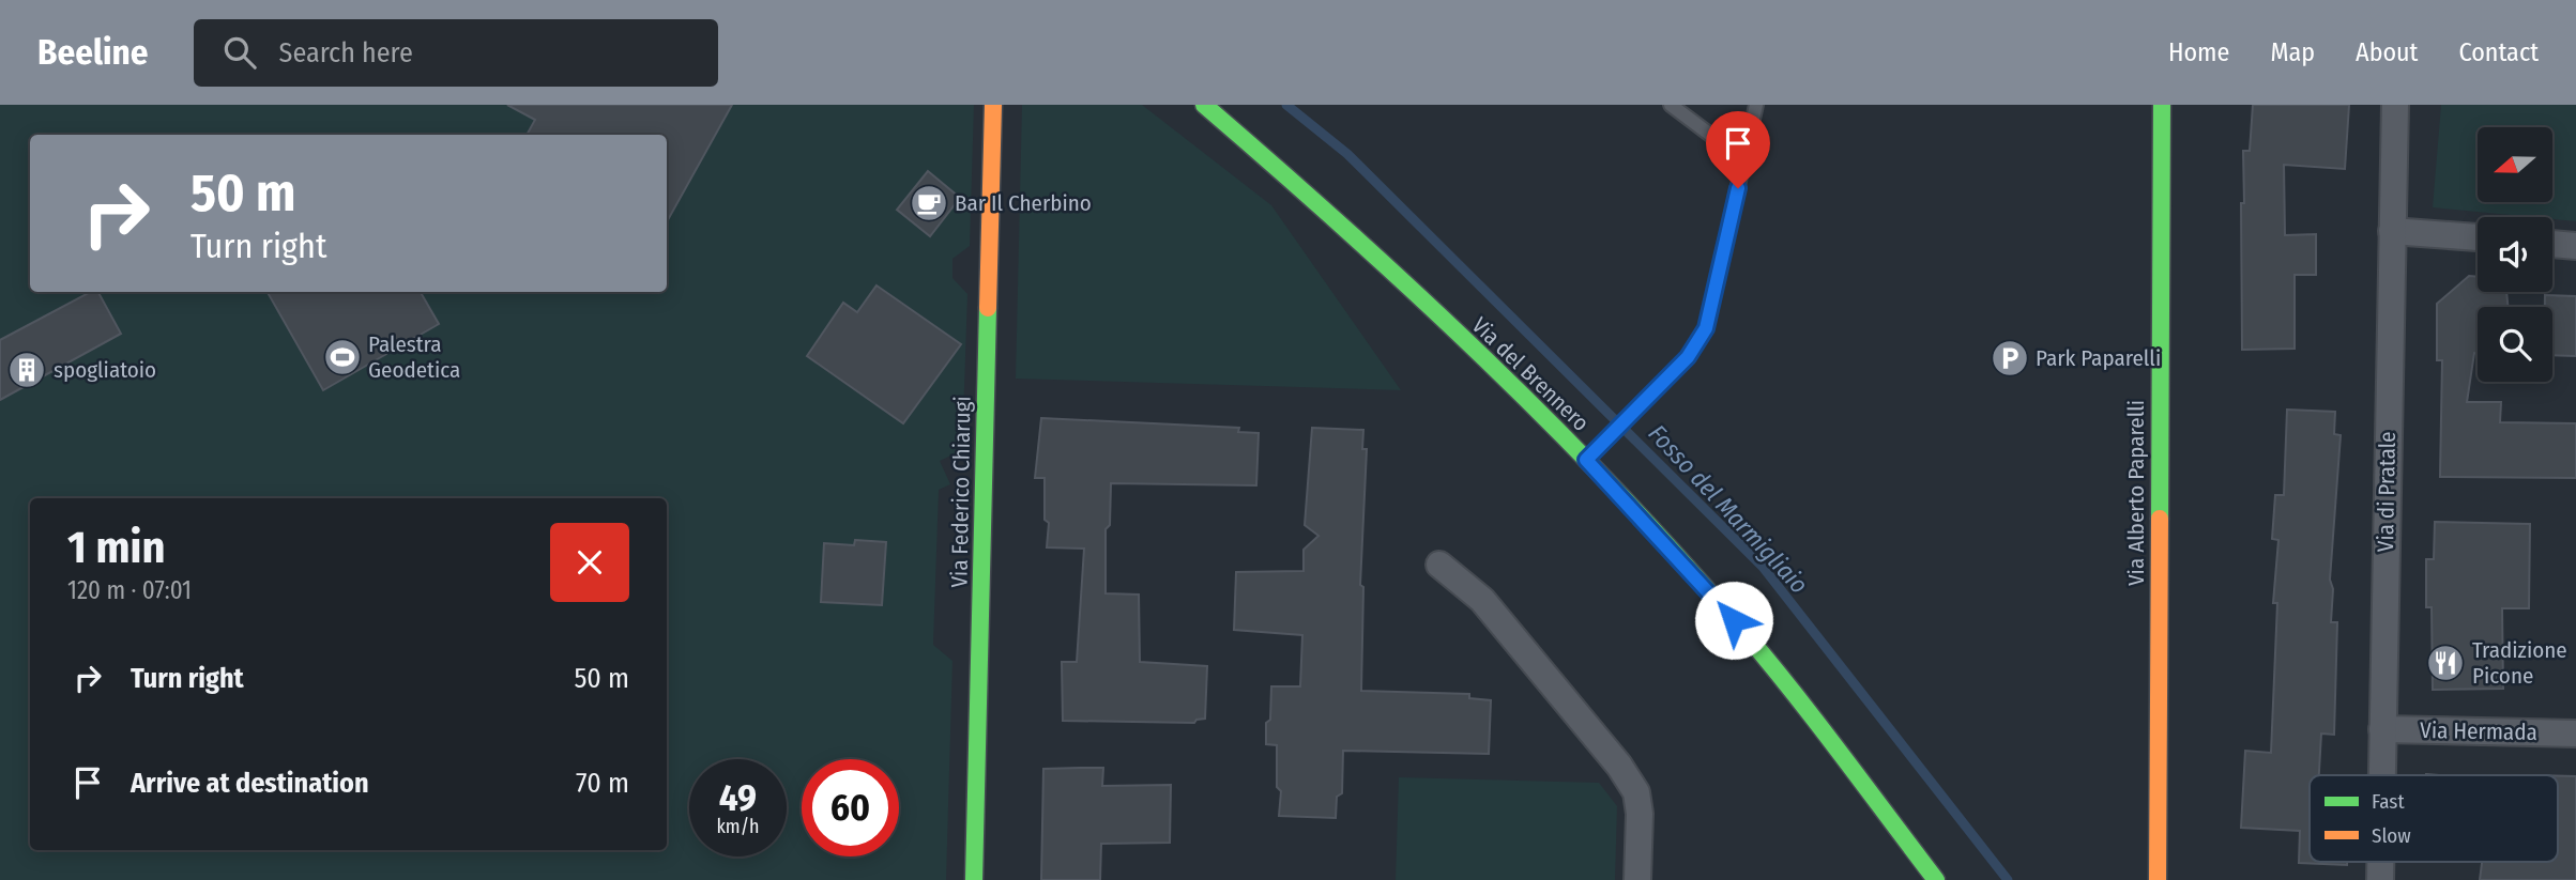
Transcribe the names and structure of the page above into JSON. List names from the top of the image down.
{
  "streets": {
    "main road": ["Via del Brennero", "Via Federico Chiarugi", "Via Alberto Paparelli"],
    "street": ["Via di Pratale", "Via Hermada"]
  },
  "crossings": [
    ["Via di Pratale", "Via Hermada"]
  ],
  "water": ["Fosso del Marmigliaio"],
  "places": {
    "cafe": ["Bar Il Cherbino"],
    "sports": ["Palestra Geodetica"],
    "parking": ["Park Paparelli"],
    "building": ["spogliatoio"],
    "restaurant": ["Tradizione Picone"]
  },
  "legend": ["Fast", "Slow"],
  "north": "left",
  "page": {
    "header": "Beeline",
    "search": "Search here",
    "nav": [
      "Home",
      "Map",
      "About",
      "Contact"
    ],
    "turn": ["50 m", "Turn right"],
    "heading": ["1 min", "120 m · 07:01"],
    "list": [
      {
        "name": "Turn right",
        "value": "50 m"
      },
      {
        "name": "Arrive at destination",
        "value": "70 m"
      }
    ],
    "speed": "49 km/h",
    "limit": "60"
  }
}
